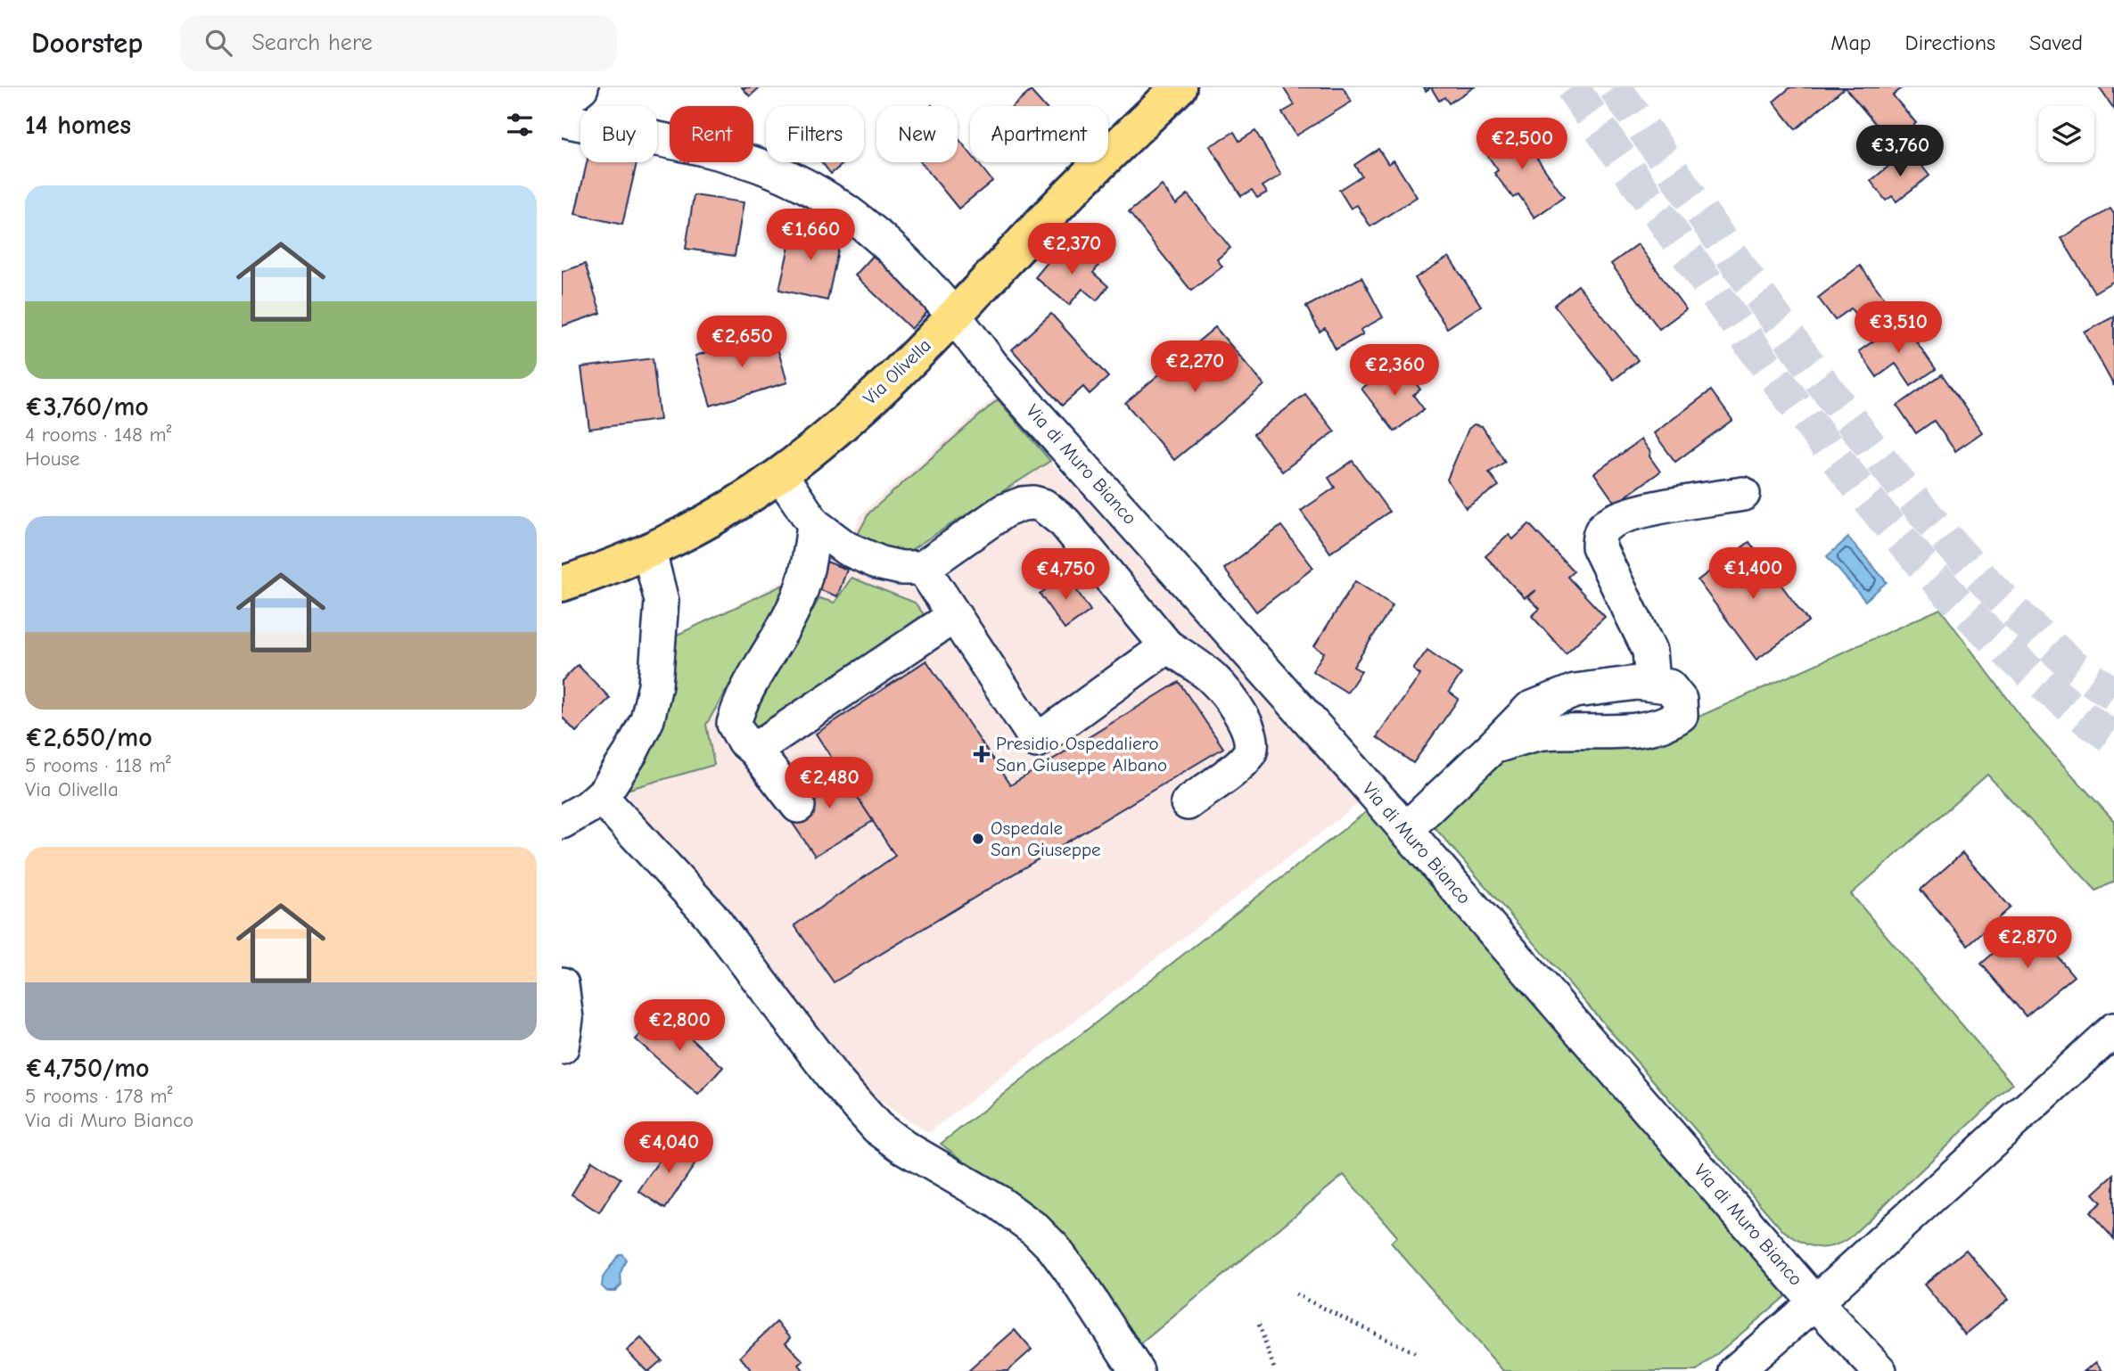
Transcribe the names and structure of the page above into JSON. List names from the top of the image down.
{
  "streets": {
    "main road": ["Via Olivella"],
    "street": ["Via di Muro Bianco"]
  },
  "crossings": [
    ["Via Olivella", "Via di Muro Bianco"]
  ],
  "places": {
    "health": ["Presidio Ospedaliero San Giuseppe Albano"],
    "other": ["Ospedale San Giuseppe"]
  },
  "page": {
    "header": "Doorstep",
    "search": "Search here",
    "nav": ["Map", "Directions", "Saved"],
    "heading": "14 homes",
    "chip": [
      "Buy",
      "Rent",
      "Filters",
      "New",
      "Apartment"
    ],
    "price": [
      "€2,500",
      "€3,760",
      "€1,660",
      "€2,370",
      "€3,510",
      "€2,650",
      "€2,270",
      "€2,360",
      "€1,400",
      "€4,750",
      "€2,480",
      "€2,870",
      "€2,800",
      "€4,040"
    ],
    "list": [
      {
        "name": "€3,760/mo",
        "note": "4 rooms · 148 m² · House"
      },
      {
        "name": "€2,650/mo",
        "note": "5 rooms · 118 m² · Via Olivella"
      },
      {
        "name": "€4,750/mo",
        "note": "5 rooms · 178 m² · Via di Muro Bianco"
      }
    ]
  }
}
